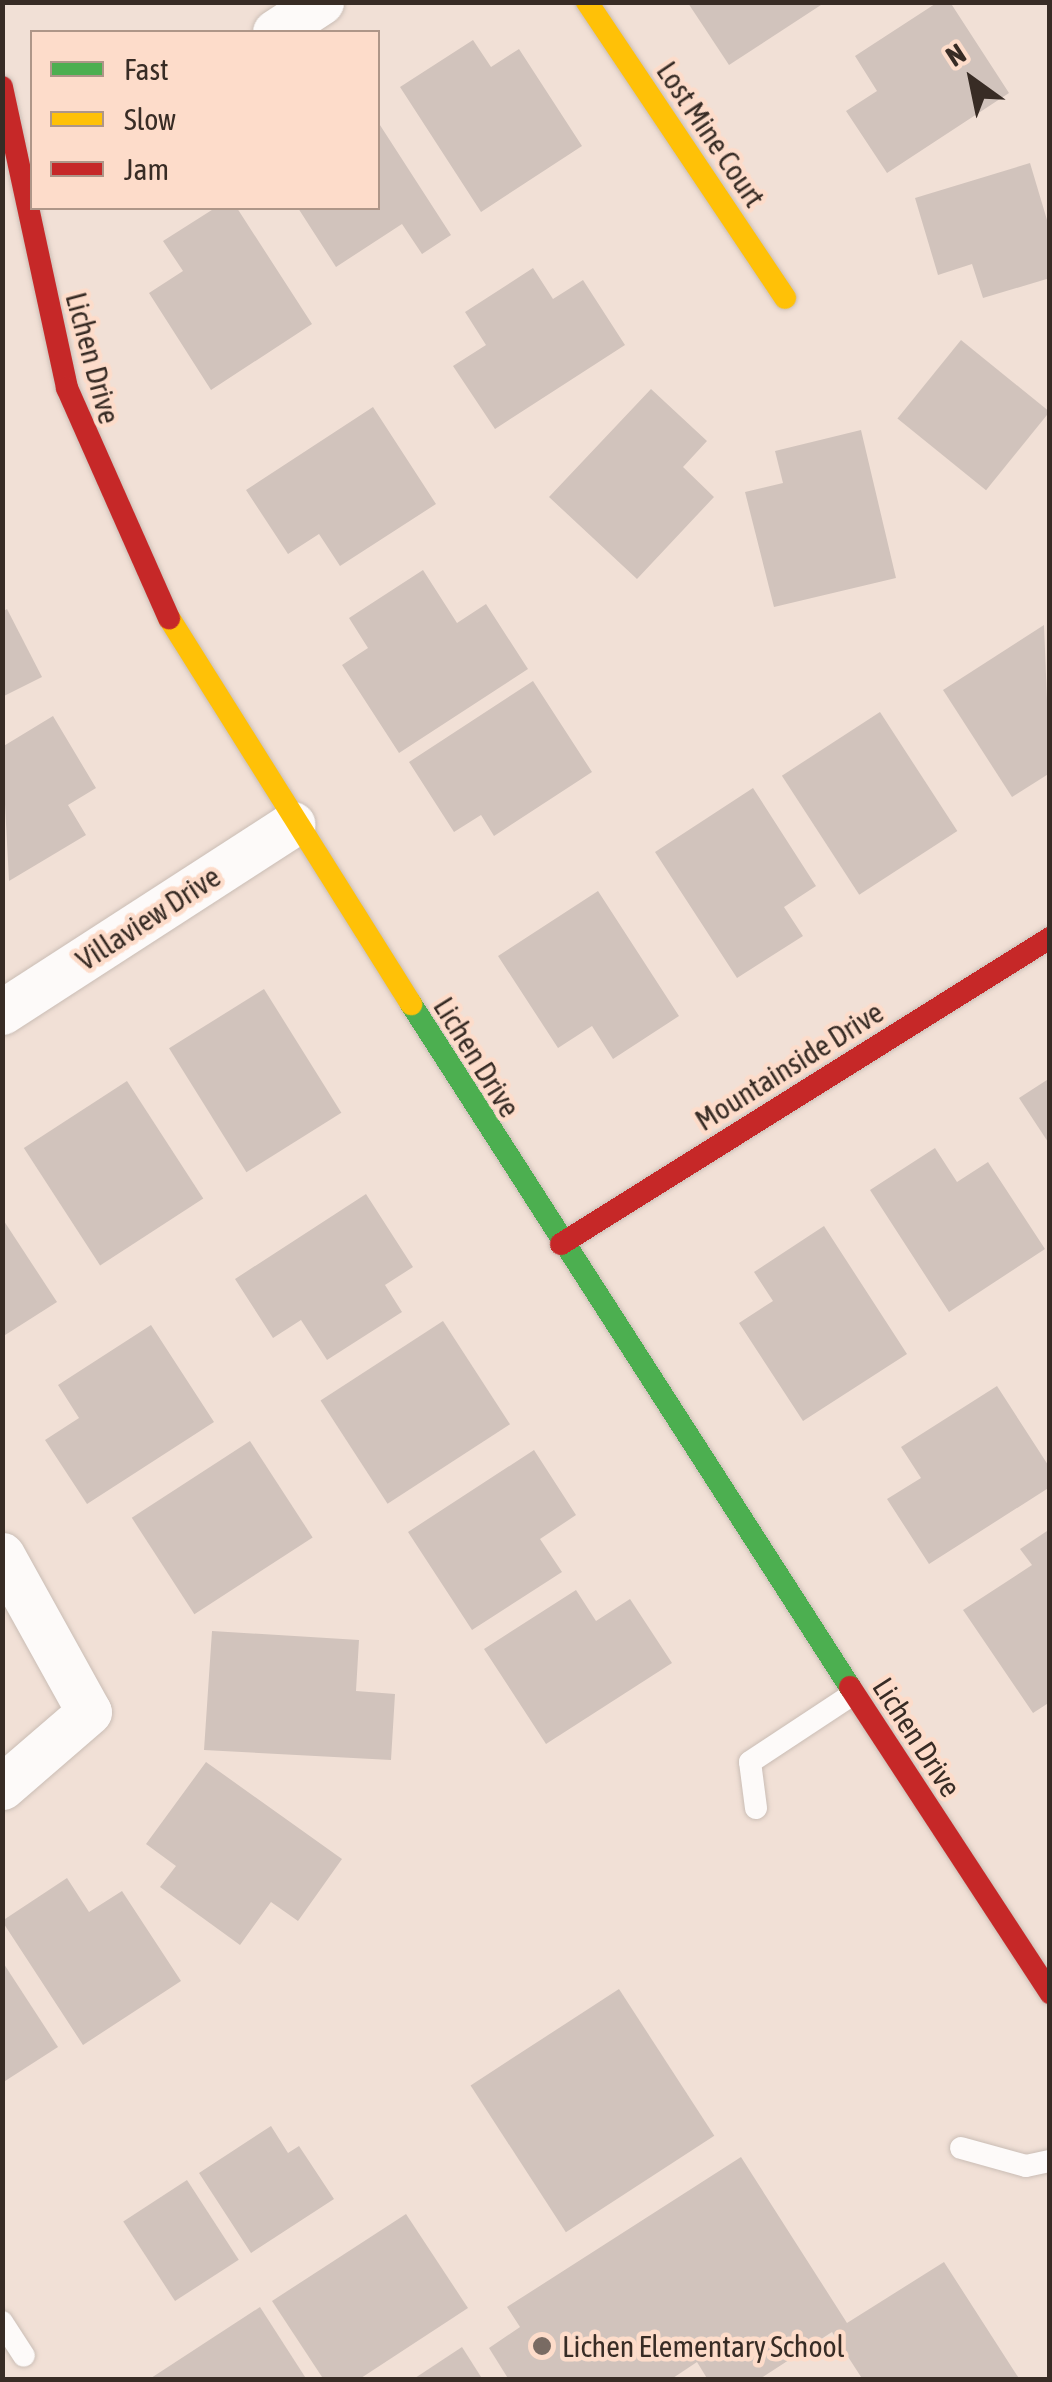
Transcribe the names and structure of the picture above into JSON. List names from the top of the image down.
{
  "streets": {
    "street": [
      "Lost Mine Court",
      "Lichen Drive",
      "Villaview Drive",
      "Mountainside Drive"
    ]
  },
  "crossings": [
    ["Lichen Drive", "Villaview Drive"],
    ["Lichen Drive", "Mountainside Drive"]
  ],
  "places": ["Lichen Elementary School"],
  "legend": ["Fast", "Slow", "Jam"],
  "north": "top left"
}
